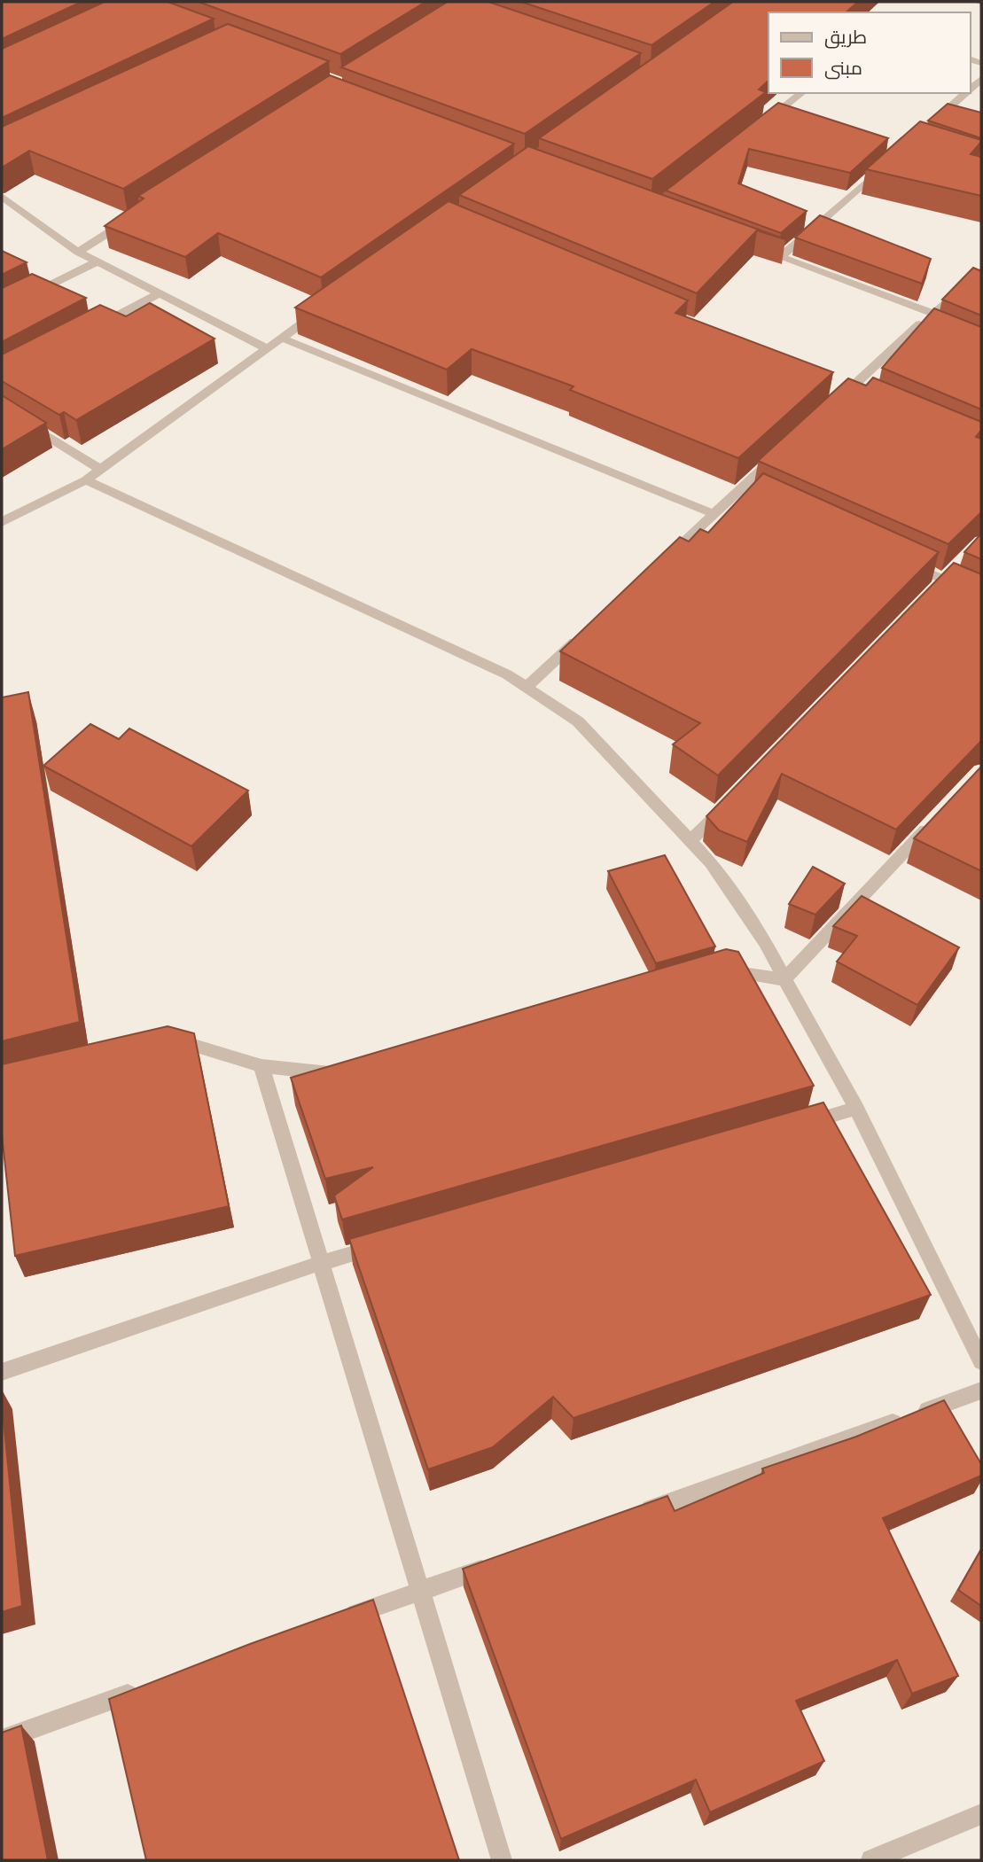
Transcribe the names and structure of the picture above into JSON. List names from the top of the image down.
{
  "legend": ["طريق", "مبنى"]
}
